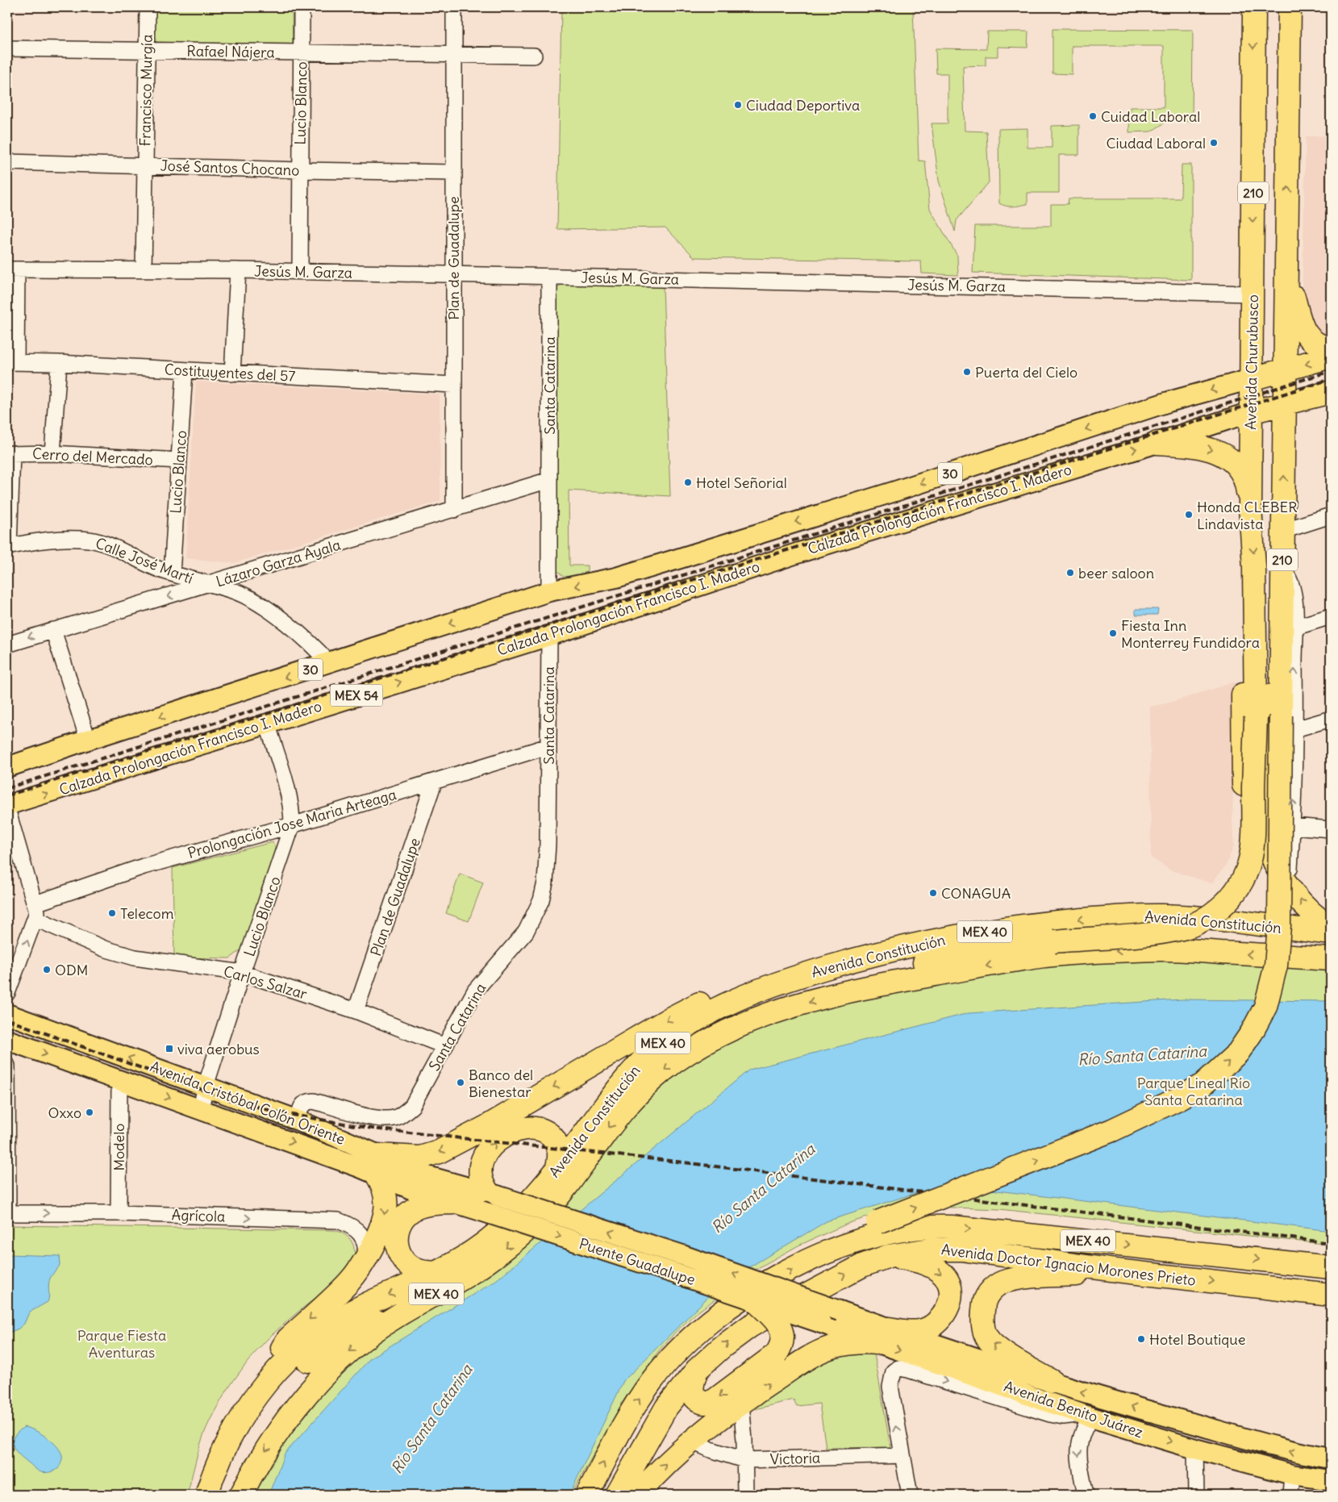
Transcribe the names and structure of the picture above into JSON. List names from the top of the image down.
{
  "streets": {
    "highway": [
      "210",
      "Avenida Churubusco",
      "30",
      "Avenida Constitución",
      "MEX 40",
      "Avenida Doctor Ignacio Morones Prieto"
    ],
    "main road": [
      "Calzada Prolongación Francisco I. Madero",
      "MEX 54",
      "Avenida Cristóbal Colón Oriente",
      "Puente Guadalupe",
      "Avenida Benito Juárez"
    ],
    "street": [
      "Rafael Nájera",
      "Francisco Murgía",
      "Lucio Blanco",
      "José Santos Chocano",
      "Plan de Guadalupe",
      "Jesús M. Garza",
      "Costituyentes del 57",
      "Santa Catarina",
      "Cerro del Mercado",
      "Calle José Martí",
      "Lázaro Garza Ayala",
      "Prolongación Jose Maria Arteaga",
      "Carlos Salzar",
      "Modelo",
      "Agrícola",
      "Victoria"
    ]
  },
  "crossings": [
    ["Rafael Nájera", "Francisco Murgía"],
    ["Rafael Nájera", "Lucio Blanco"],
    ["Rafael Nájera", "Plan de Guadalupe"],
    ["Francisco Murgía", "José Santos Chocano"],
    ["Francisco Murgía", "Jesús M. Garza"],
    ["Lucio Blanco", "José Santos Chocano"],
    ["Lucio Blanco", "Jesús M. Garza"],
    ["Lucio Blanco", "Costituyentes del 57"],
    ["Lucio Blanco", "Cerro del Mercado"],
    ["Lucio Blanco", "Calzada Prolongación Francisco I. Madero"],
    ["Lucio Blanco", "Calle José Martí"],
    ["Lucio Blanco", "Prolongación Jose Maria Arteaga"],
    ["Lucio Blanco", "Carlos Salzar"],
    ["Lucio Blanco", "Avenida Cristóbal Colón Oriente"],
    ["José Santos Chocano", "Plan de Guadalupe"],
    ["210", "30"],
    ["Plan de Guadalupe", "Jesús M. Garza"],
    ["Plan de Guadalupe", "Costituyentes del 57"],
    ["Plan de Guadalupe", "Lázaro Garza Ayala"],
    ["Plan de Guadalupe", "Prolongación Jose Maria Arteaga"],
    ["Plan de Guadalupe", "Carlos Salzar"],
    ["Jesús M. Garza", "Avenida Churubusco"],
    ["Jesús M. Garza", "Santa Catarina"],
    ["Avenida Churubusco", "30"],
    ["Avenida Churubusco", "Calzada Prolongación Francisco I. Madero"],
    ["Avenida Churubusco", "Avenida Constitución"],
    ["Santa Catarina", "Calzada Prolongación Francisco I. Madero"],
    ["Santa Catarina", "Lázaro Garza Ayala"],
    ["Santa Catarina", "Prolongación Jose Maria Arteaga"],
    ["Santa Catarina", "Carlos Salzar"],
    ["Santa Catarina", "Avenida Cristóbal Colón Oriente"],
    ["30", "Calzada Prolongación Francisco I. Madero"],
    ["Calzada Prolongación Francisco I. Madero", "Calle José Martí"],
    ["Calle José Martí", "Lázaro Garza Ayala"],
    ["Prolongación Jose Maria Arteaga", "Carlos Salzar"],
    ["Avenida Cristóbal Colón Oriente", "Modelo"],
    ["Avenida Cristóbal Colón Oriente", "Puente Guadalupe"],
    ["Modelo", "Agrícola"],
    ["Puente Guadalupe", "Avenida Benito Juárez"]
  ],
  "one_way": ["Lázaro Garza Ayala", "Agrícola"],
  "water": ["Río Santa Catarina"],
  "parks": ["Parque Lineal Río Santa Catarina", "Parque Fiesta Aventuras"],
  "places": {
    "other": [
      "Ciudad Deportiva",
      "Cuidad Laboral",
      "Ciudad Laboral",
      "Puerta del Cielo",
      "Hotel Señorial",
      "Honda CLEBER Lindavista",
      "beer saloon",
      "Fiesta Inn Monterrey Fundidora",
      "CONAGUA",
      "Telecom",
      "ODM",
      "Banco del Bienestar",
      "Oxxo",
      "Hotel Boutique"
    ],
    "transit": ["viva aerobus"]
  }
}
